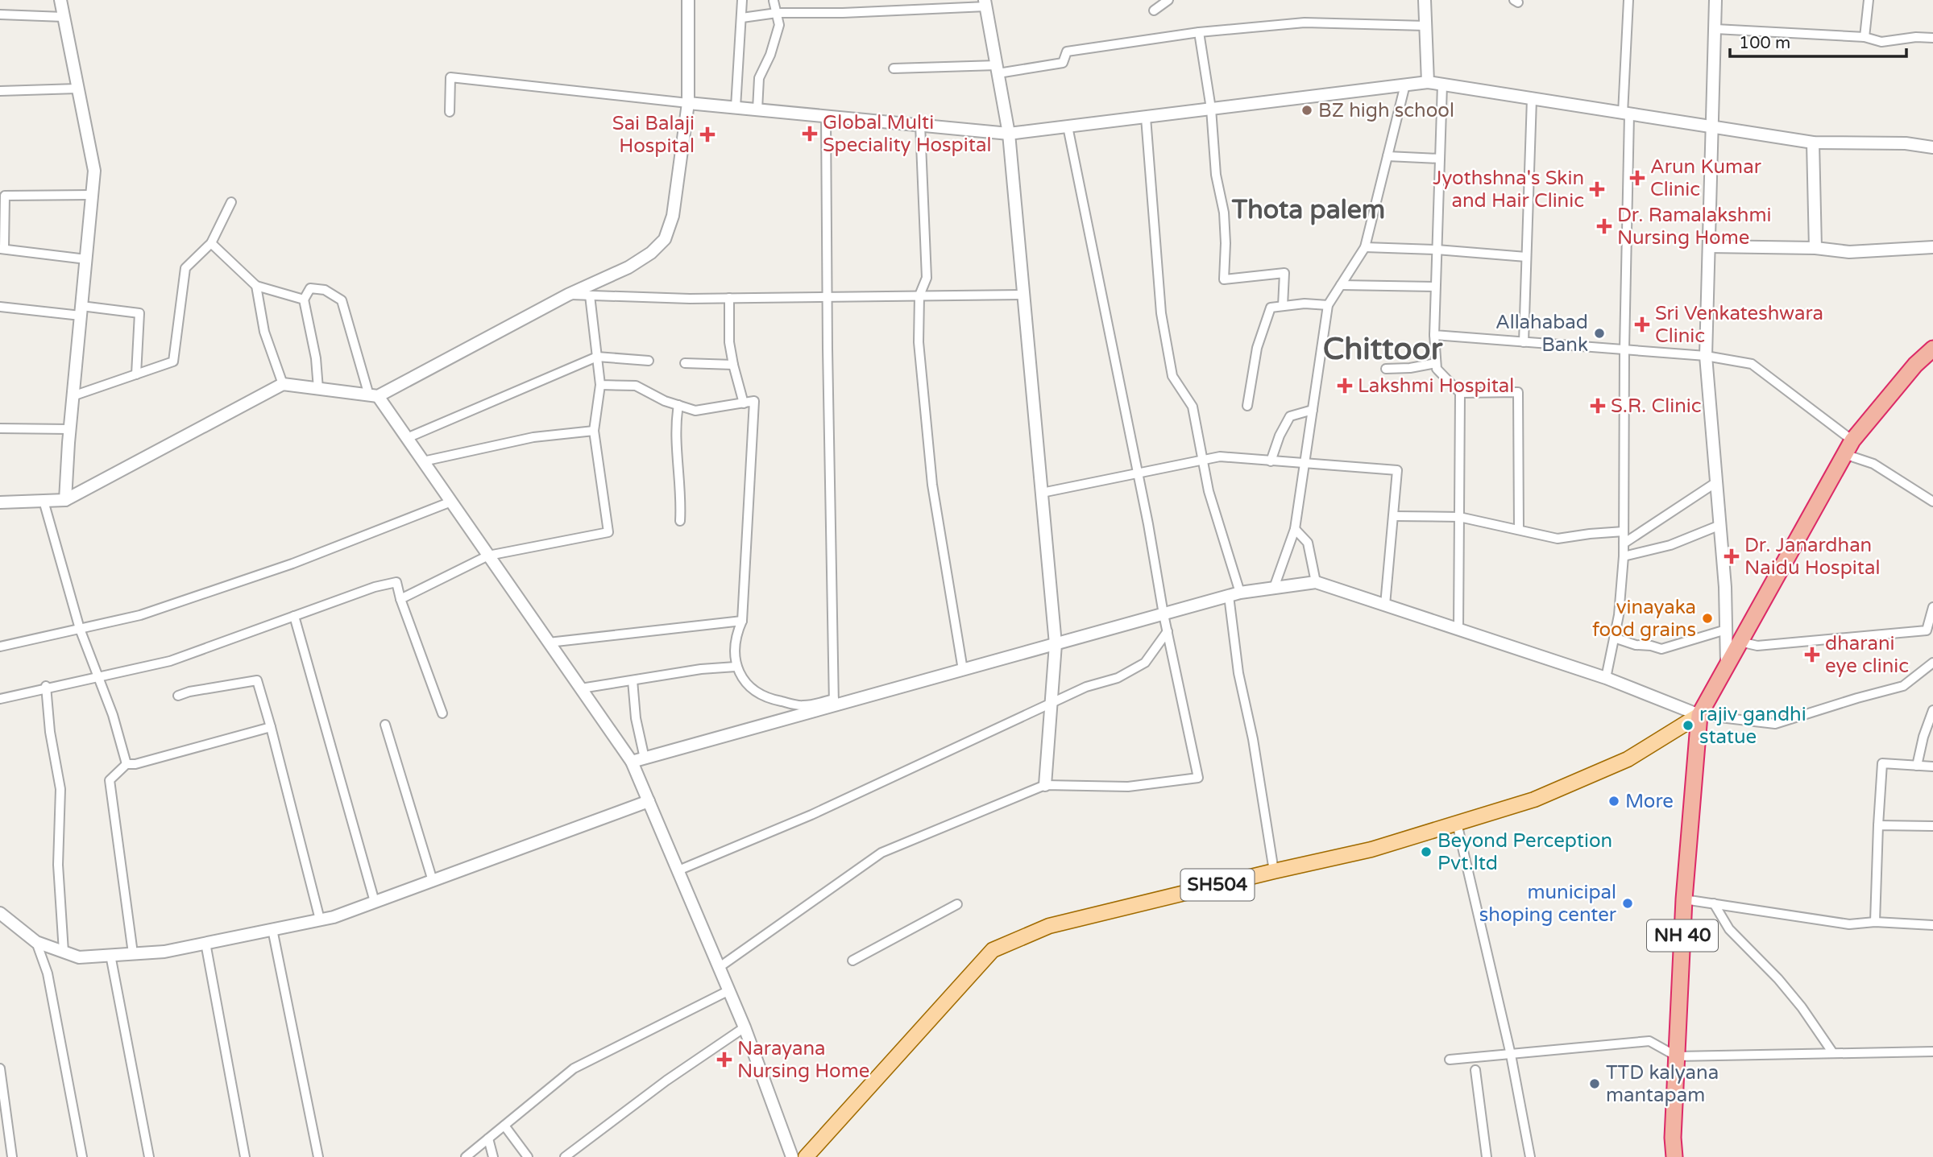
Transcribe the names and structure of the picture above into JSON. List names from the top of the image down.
{
  "streets": {
    "highway": ["NH 40"],
    "main road": ["SH504"]
  },
  "crossings": [
    ["SH504", "NH 40"]
  ],
  "districts": ["Thota palem", "Chittoor"],
  "places": {
    "other": [
      "BZ high school",
      "Allahabad Bank",
      "vinayaka food grains",
      "rajiv gandhi statue",
      "More",
      "Beyond Perception Pvt.ltd",
      "municipal shoping center",
      "TTD kalyana mantapam"
    ],
    "health": [
      "Global Multi Speciality Hospital",
      "Sai Balaji Hospital",
      "Arun Kumar Clinic",
      "Jyothshna's Skin and Hair Clinic",
      "Dr. Ramalakshmi Nursing Home",
      "Sri Venkateshwara Clinic",
      "Lakshmi Hospital",
      "S.R. Clinic",
      "Dr. Janardhan Naidu Hospital",
      "dharani eye clinic",
      "Narayana Nursing Home"
    ]
  },
  "scale_bar": "100 m"
}
